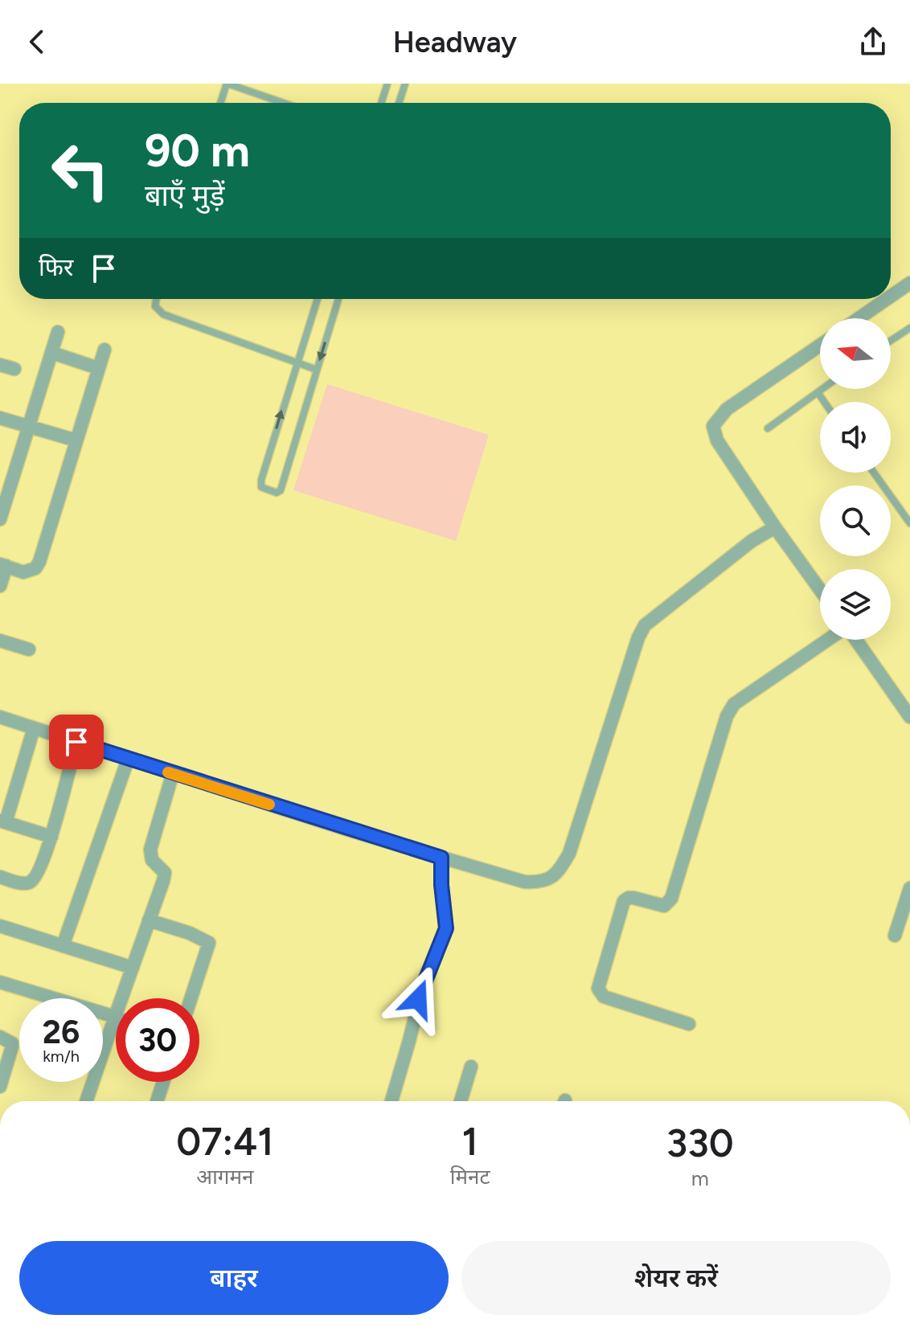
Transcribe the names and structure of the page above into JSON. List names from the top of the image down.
{
  "north": "left",
  "page": {
    "header": "Headway",
    "turn": ["90 m", "बाएँ मुड़ें"],
    "then": "फिर",
    "speed": "26 km/h",
    "limit": "30",
    "eta": [
      "07:41",
      "आगमन",
      "1",
      "मिनट",
      "330",
      "m"
    ],
    "buttons": ["बाहर", "शेयर करें"]
  }
}
